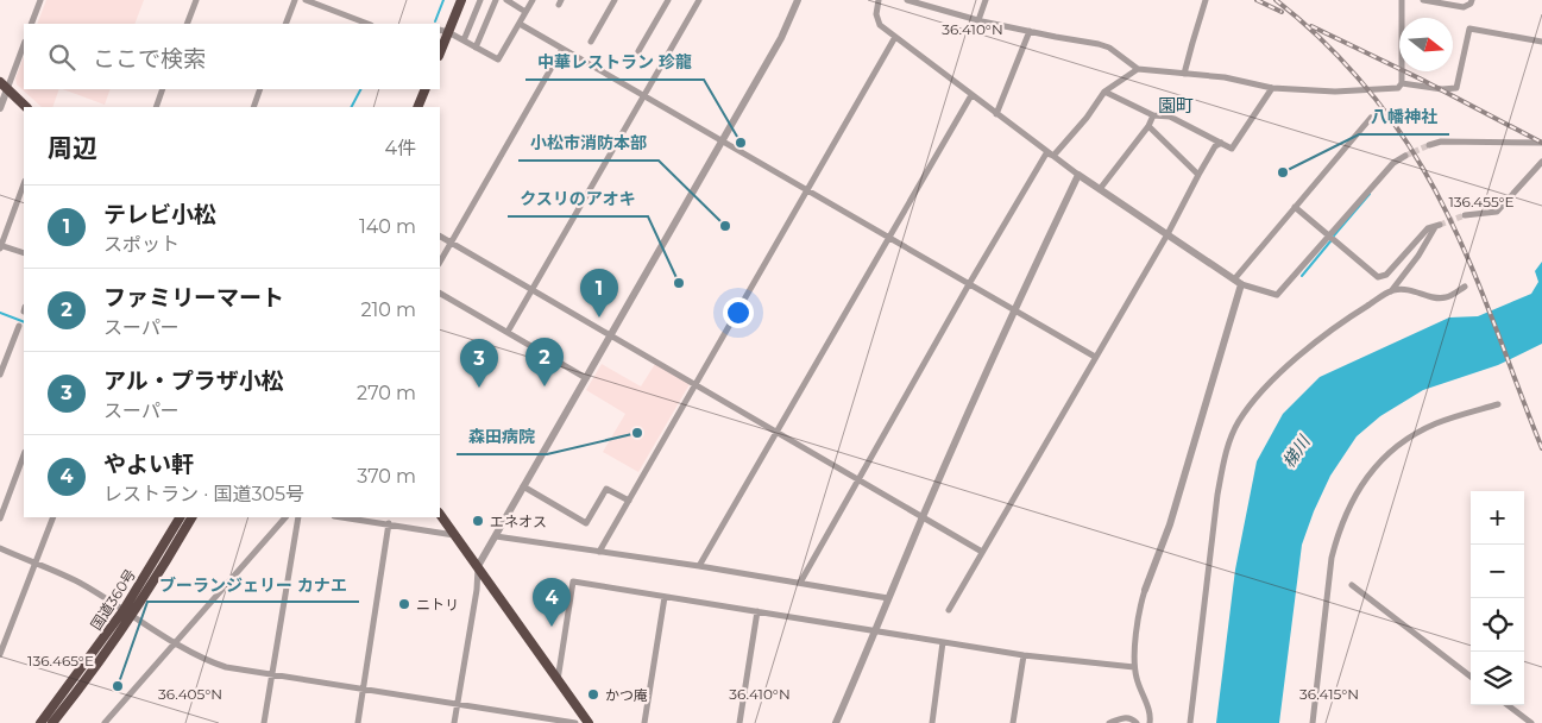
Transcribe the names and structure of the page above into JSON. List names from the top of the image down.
{
  "streets": {
    "highway": ["国道360号"]
  },
  "districts": ["園町"],
  "water": ["梯川"],
  "places": [
    "中華レストラン 珍龍",
    "八幡神社",
    "小松市消防本部",
    "クスリのアオキ",
    "森田病院",
    "エネオス",
    "ニトリ",
    "ブーランジェリー カナエ",
    "かつ庵"
  ],
  "north": "right",
  "page": {
    "search": "ここで検索",
    "heading": ["周辺", "4件"],
    "list": [
      {
        "mark": "1",
        "name": "テレビ小松",
        "note": "スポット",
        "value": "140 m"
      },
      {
        "mark": "2",
        "name": "ファミリーマート",
        "note": "スーパー",
        "value": "210 m"
      },
      {
        "mark": "3",
        "name": "アル・プラザ小松",
        "note": "スーパー",
        "value": "270 m"
      },
      {
        "mark": "4",
        "name": "やよい軒",
        "note": "レストラン · 国道305号",
        "value": "370 m"
      }
    ],
    "pins": [
      "1",
      "2",
      "3",
      "4"
    ],
    "map_buttons": ["+", "−"]
  },
  "coordinates": [
    "36.410°N",
    "136.455°E",
    "136.465°E",
    "36.405°N",
    "36.415°N"
  ]
}
